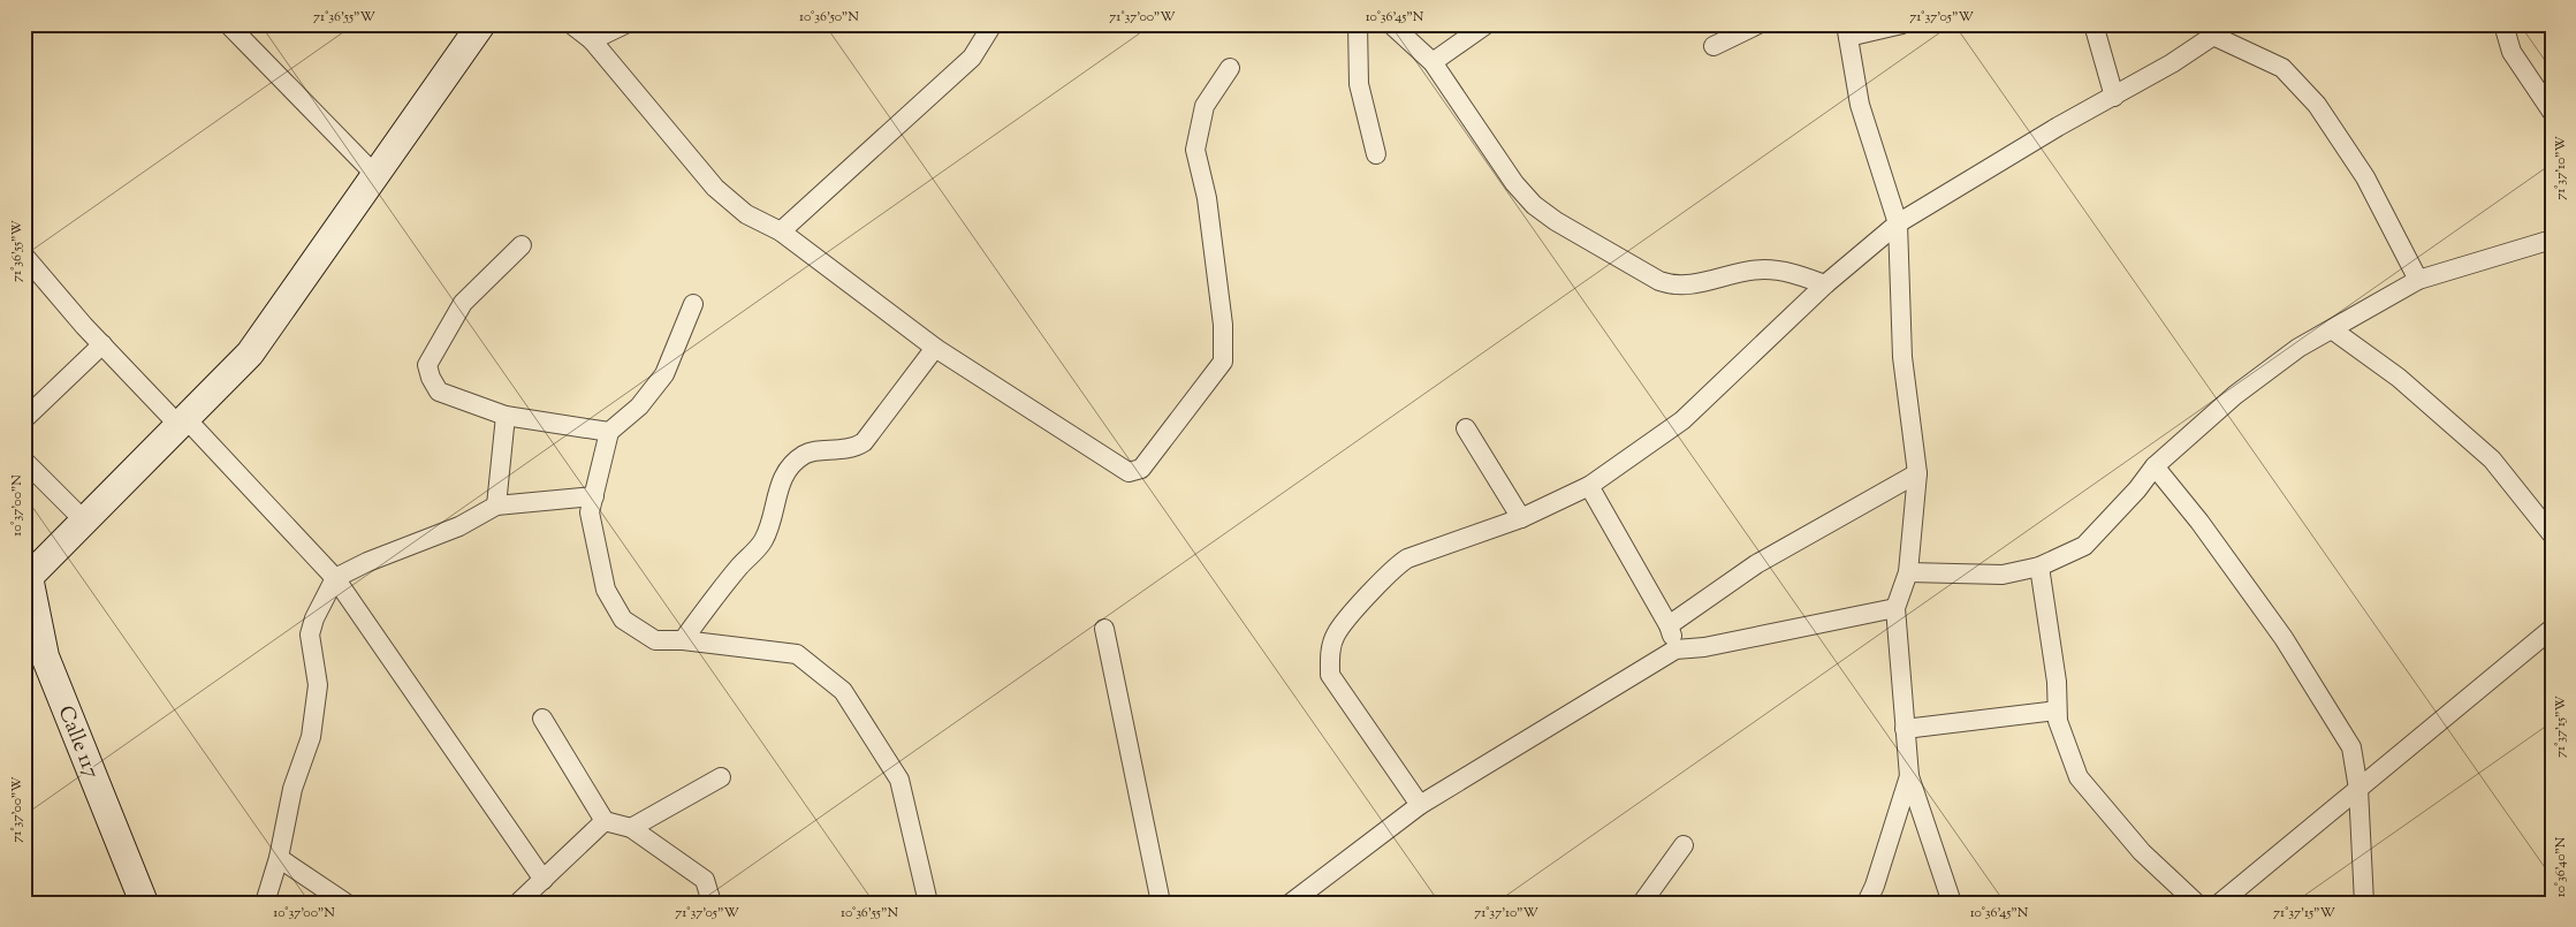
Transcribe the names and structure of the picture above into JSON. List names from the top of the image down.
{
  "streets": {
    "street": ["Calle 117"]
  },
  "coordinates": [
    "71°36'55\"W",
    "10°36'50\"N",
    "71°37'00\"W",
    "10°36'45\"N",
    "71°37'05\"W",
    "71°37'10\"W",
    "10°37'00\"N",
    "71°37'15\"W",
    "10°36'40\"N",
    "10°36'55\"N"
  ]
}
